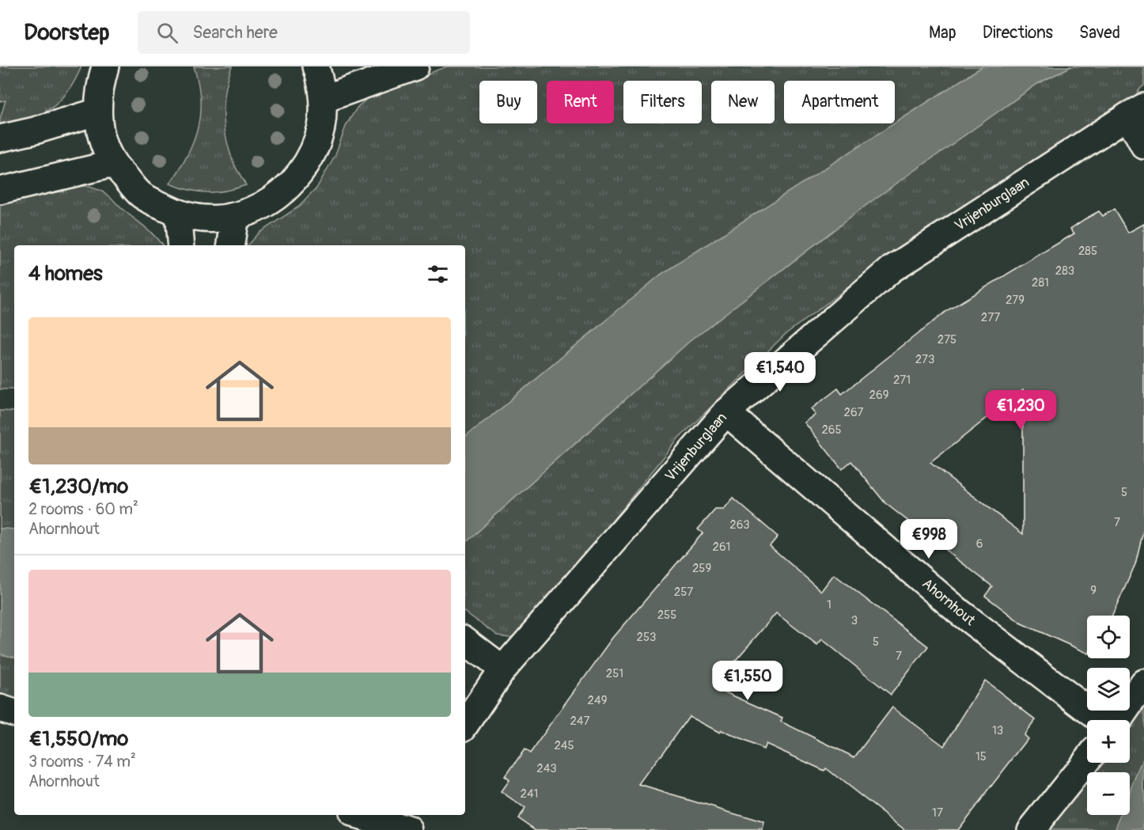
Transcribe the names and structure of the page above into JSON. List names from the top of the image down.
{
  "streets": {
    "street": ["Vrijenburglaan", "Ahornhout"]
  },
  "crossings": [
    ["Vrijenburglaan", "Ahornhout"]
  ],
  "house_numbers": [
    "285",
    "283",
    "281",
    "279",
    "277",
    "275",
    "273",
    "271",
    "269",
    "267",
    "265",
    "5",
    "7",
    "263",
    "6",
    "261",
    "259",
    "9",
    "257",
    "1",
    "255",
    "3",
    "253",
    "5",
    "7",
    "251",
    "249",
    "247",
    "13",
    "245",
    "15",
    "243",
    "241",
    "17"
  ],
  "page": {
    "header": "Doorstep",
    "search": "Search here",
    "nav": ["Map", "Directions", "Saved"],
    "chip": [
      "Buy",
      "Rent",
      "Filters",
      "New",
      "Apartment"
    ],
    "heading": "4 homes",
    "list": [
      {
        "name": "€1,230/mo",
        "note": "2 rooms · 60 m² · Ahornhout"
      },
      {
        "name": "€1,550/mo",
        "note": "3 rooms · 74 m² · Ahornhout"
      }
    ],
    "price": [
      "€1,540",
      "€1,230",
      "€998",
      "€1,550"
    ],
    "map_buttons": ["+", "−"]
  }
}
